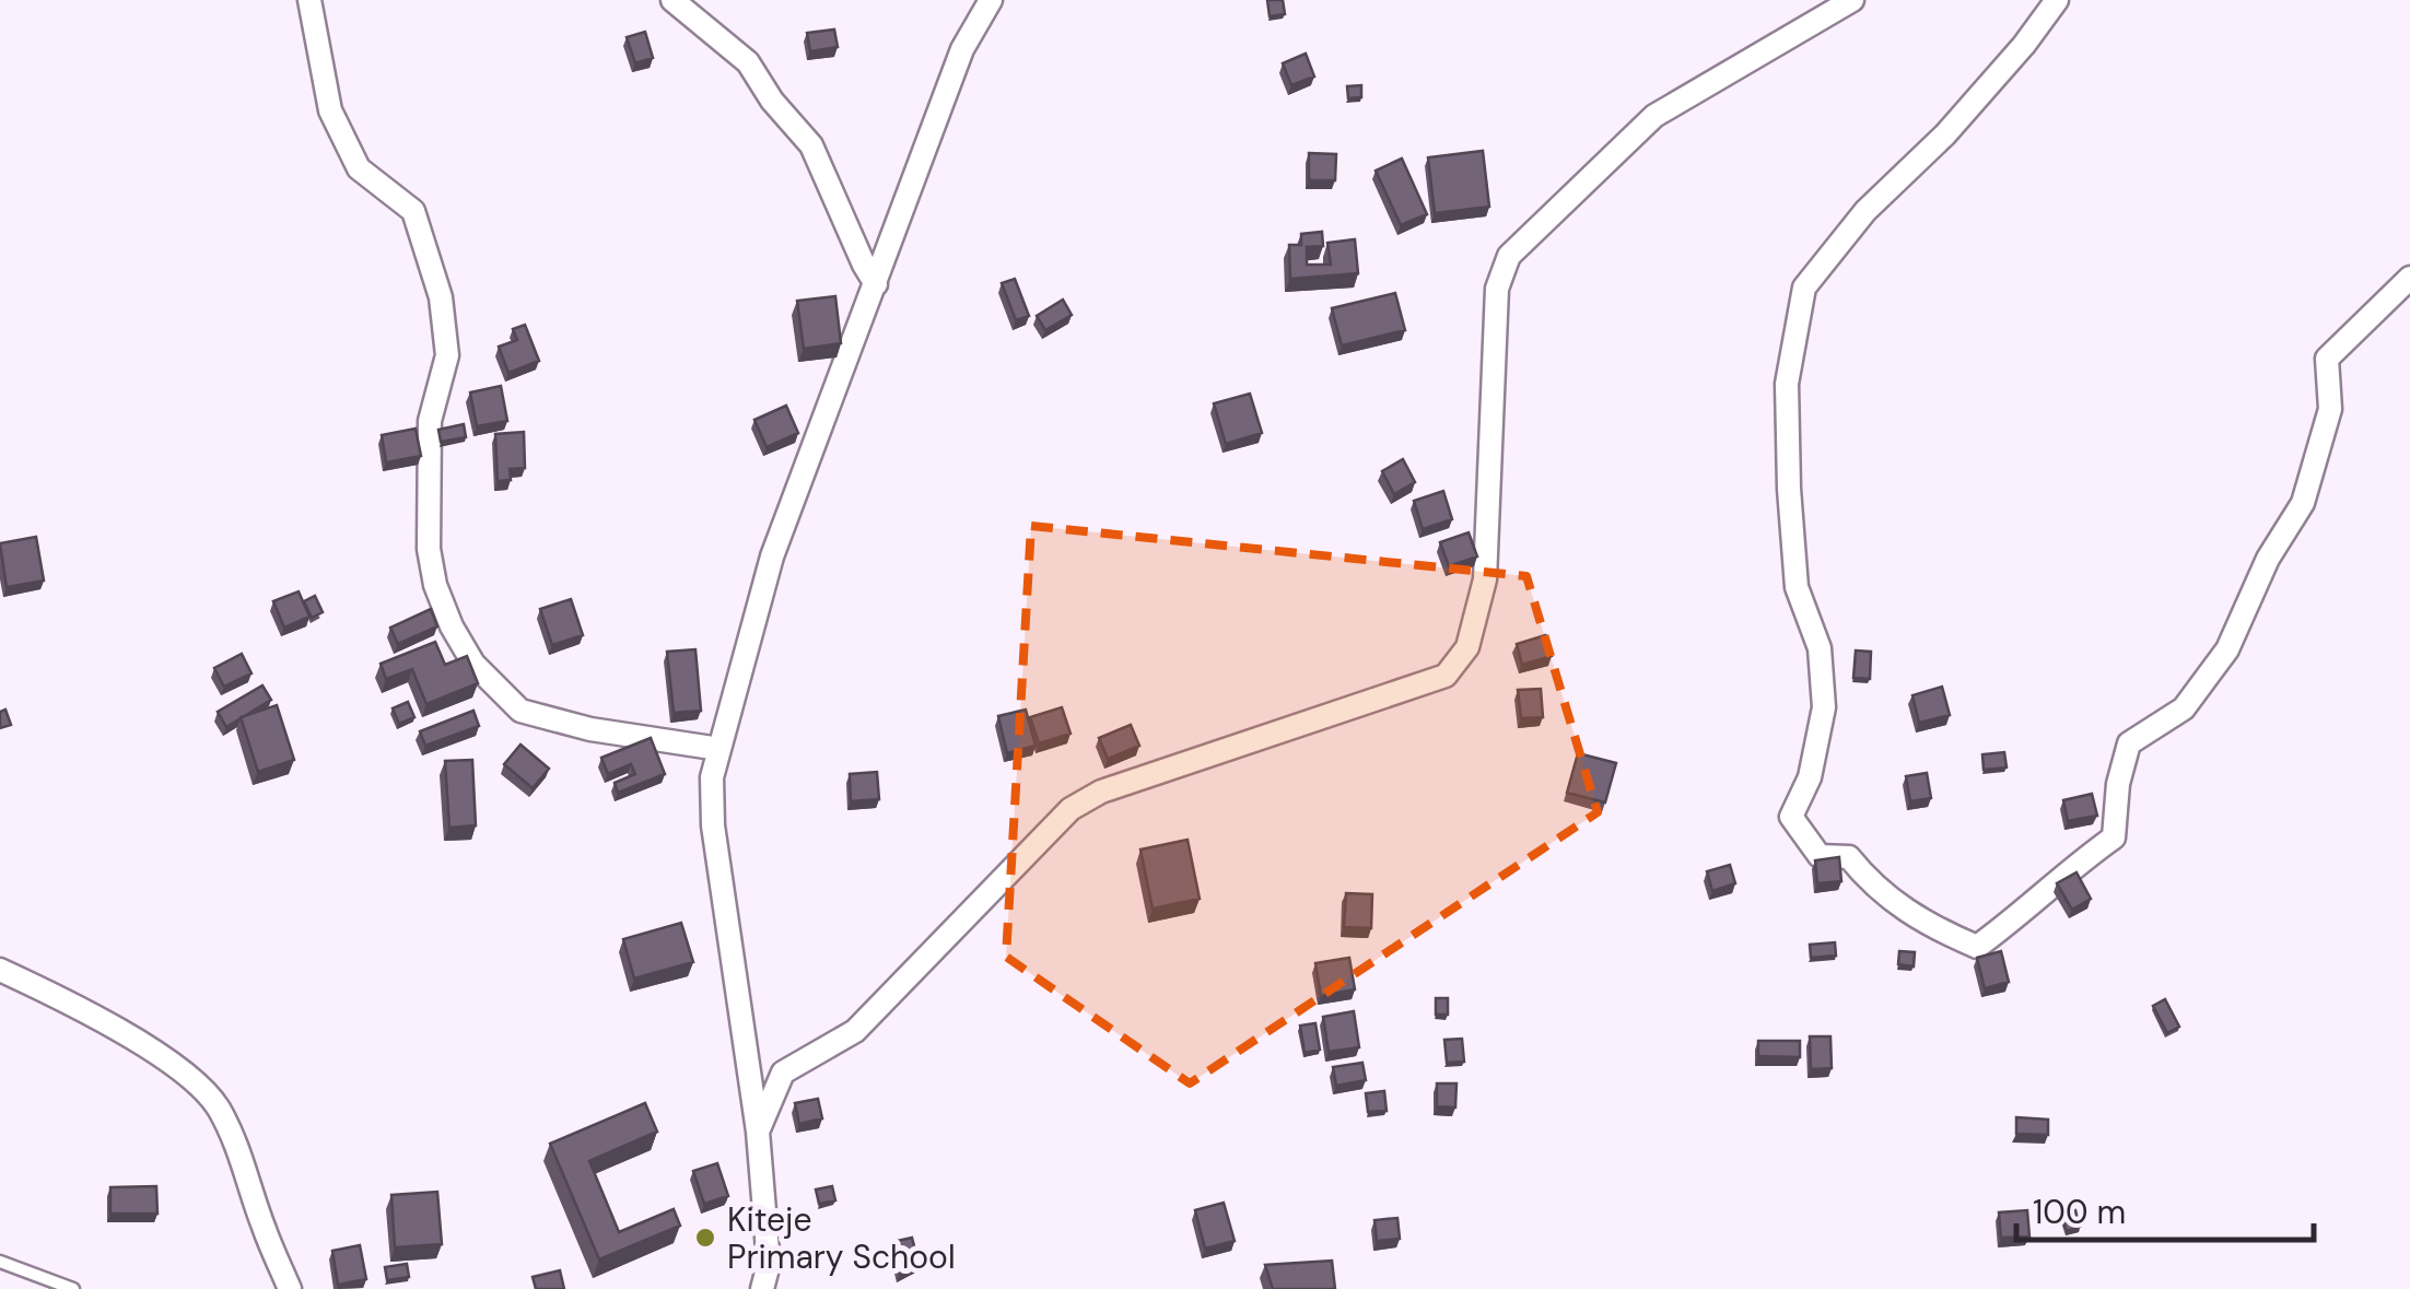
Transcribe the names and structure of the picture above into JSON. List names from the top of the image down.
{
  "places": ["Kiteje Primary School"],
  "scale_bar": "100 m"
}
